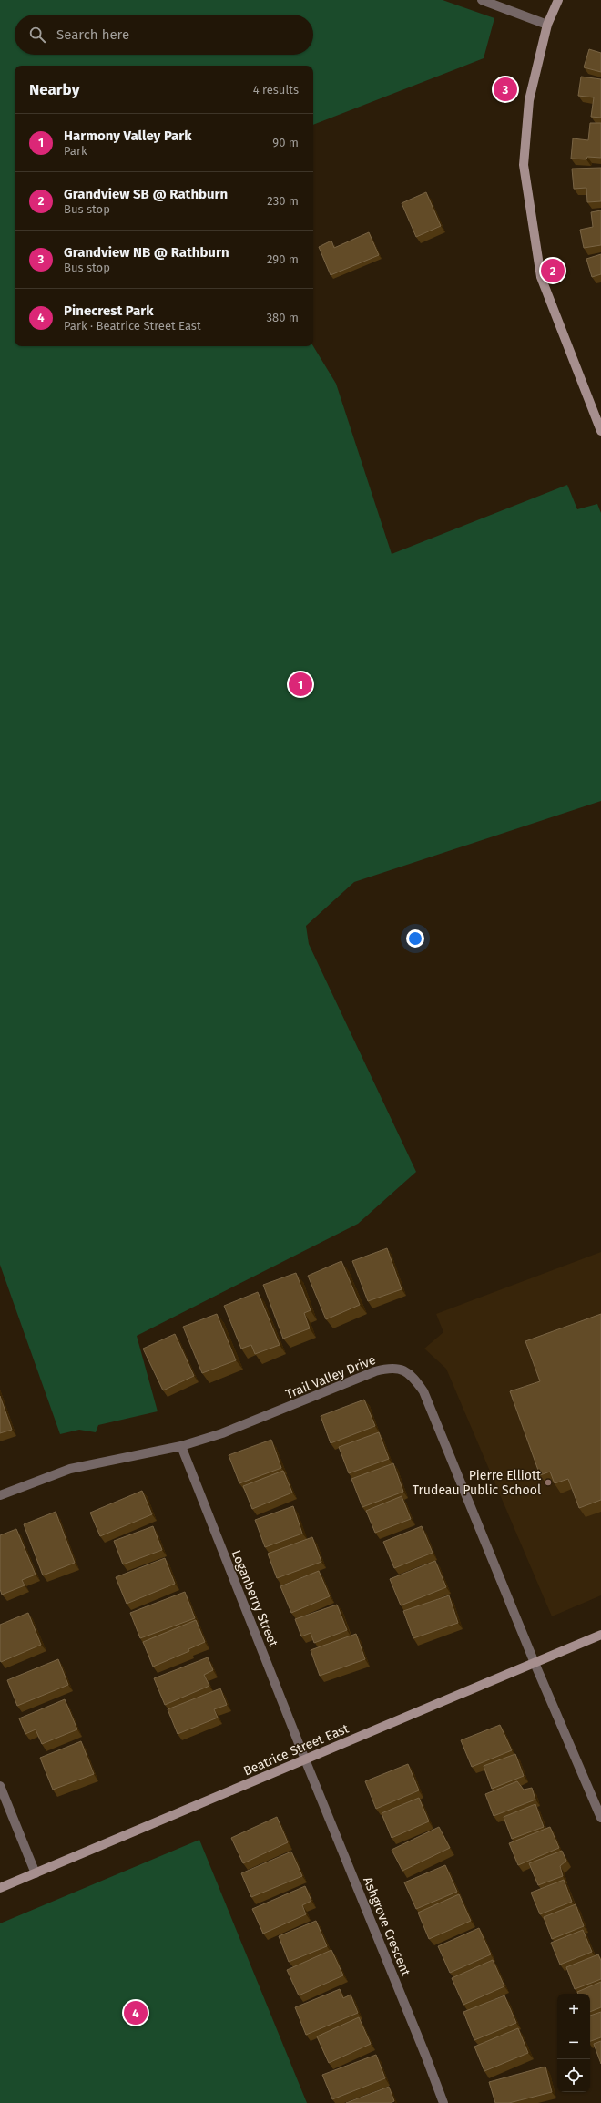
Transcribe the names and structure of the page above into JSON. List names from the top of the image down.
{
  "streets": {
    "street": [
      "Trail Valley Drive",
      "Loganberry Street",
      "Beatrice Street East",
      "Ashgrove Crescent"
    ]
  },
  "crossings": [
    ["Trail Valley Drive", "Loganberry Street"],
    ["Trail Valley Drive", "Beatrice Street East"],
    ["Loganberry Street", "Beatrice Street East"],
    ["Loganberry Street", "Ashgrove Crescent"],
    ["Beatrice Street East", "Ashgrove Crescent"]
  ],
  "places": ["Pierre Elliott Trudeau Public School"],
  "page": {
    "search": "Search here",
    "heading": ["Nearby", "4 results"],
    "pins": [
      "3",
      "2",
      "1",
      "4"
    ],
    "list": [
      {
        "mark": "1",
        "name": "Harmony Valley Park",
        "note": "Park",
        "value": "90 m"
      },
      {
        "mark": "2",
        "name": "Grandview SB @ Rathburn",
        "note": "Bus stop",
        "value": "230 m"
      },
      {
        "mark": "3",
        "name": "Grandview NB @ Rathburn",
        "note": "Bus stop",
        "value": "290 m"
      },
      {
        "mark": "4",
        "name": "Pinecrest Park",
        "note": "Park · Beatrice Street East",
        "value": "380 m"
      }
    ],
    "map_buttons": ["+", "−"]
  }
}
